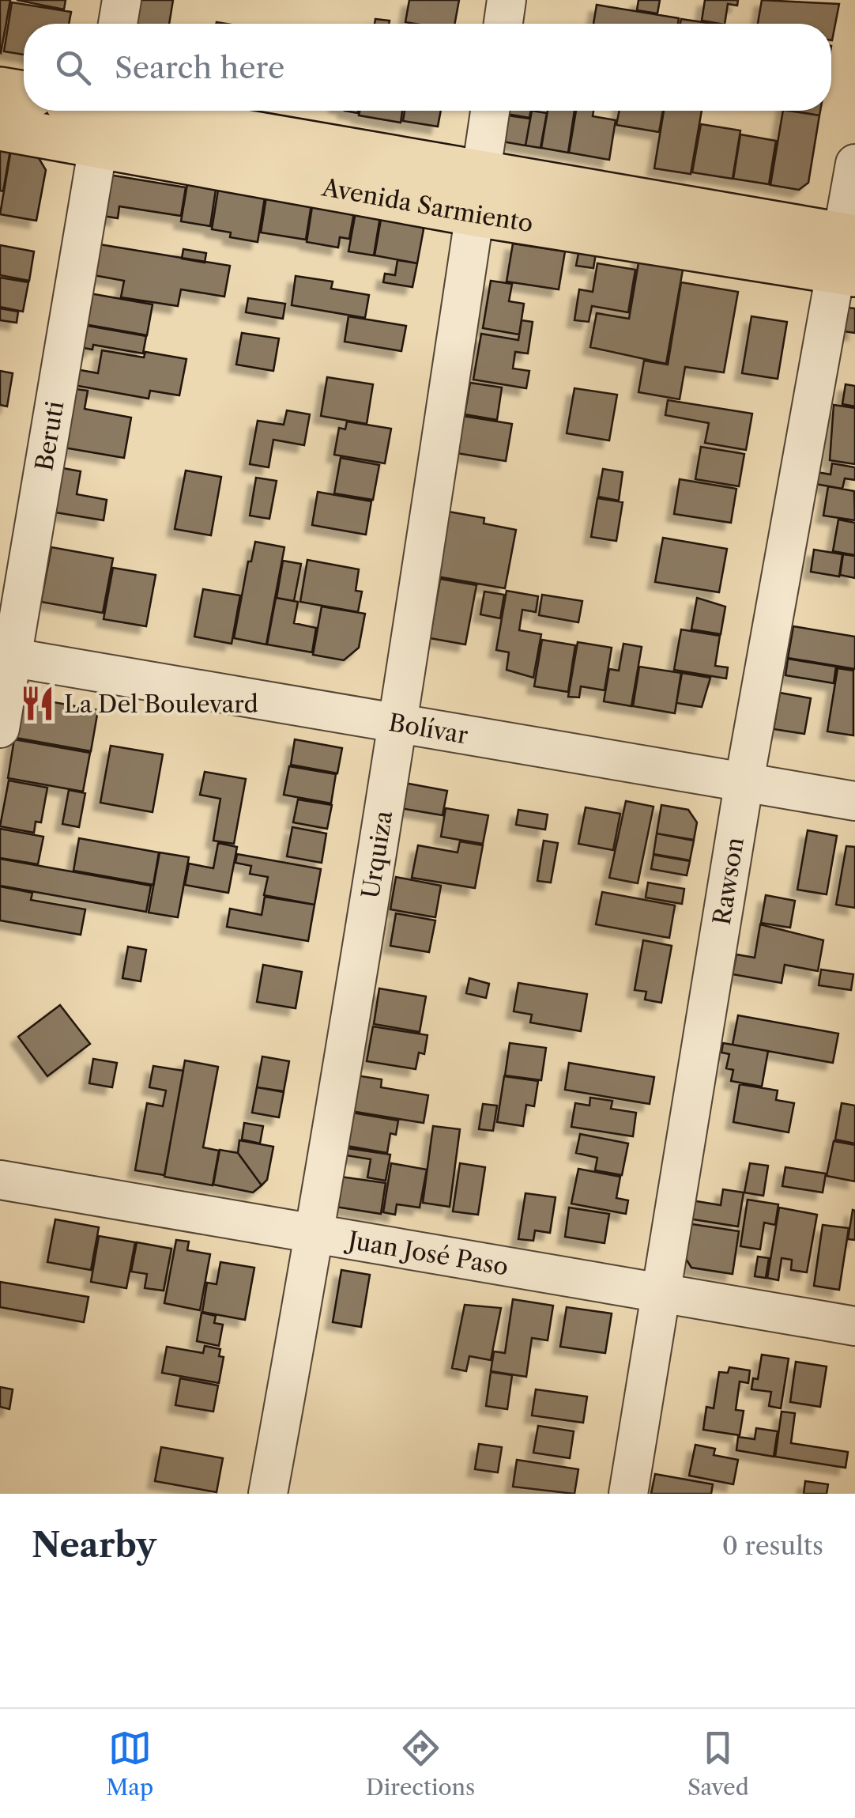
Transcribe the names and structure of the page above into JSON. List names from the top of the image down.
{
  "streets": {
    "main road": ["Avenida Sarmiento"],
    "street": [
      "Beruti",
      "Bolívar",
      "Urquiza",
      "Rawson",
      "Juan José Paso"
    ]
  },
  "crossings": [
    ["Avenida Sarmiento", "Beruti"],
    ["Avenida Sarmiento", "Urquiza"],
    ["Avenida Sarmiento", "Rawson"],
    ["Beruti", "Bolívar"],
    ["Bolívar", "Urquiza"],
    ["Bolívar", "Rawson"],
    ["Urquiza", "Juan José Paso"],
    ["Rawson", "Juan José Paso"]
  ],
  "places": {
    "restaurant": ["La Del Boulevard"]
  },
  "page": {
    "search": "Search here",
    "heading": ["Nearby", "0 results"],
    "nav": ["Map", "Directions", "Saved"]
  }
}
